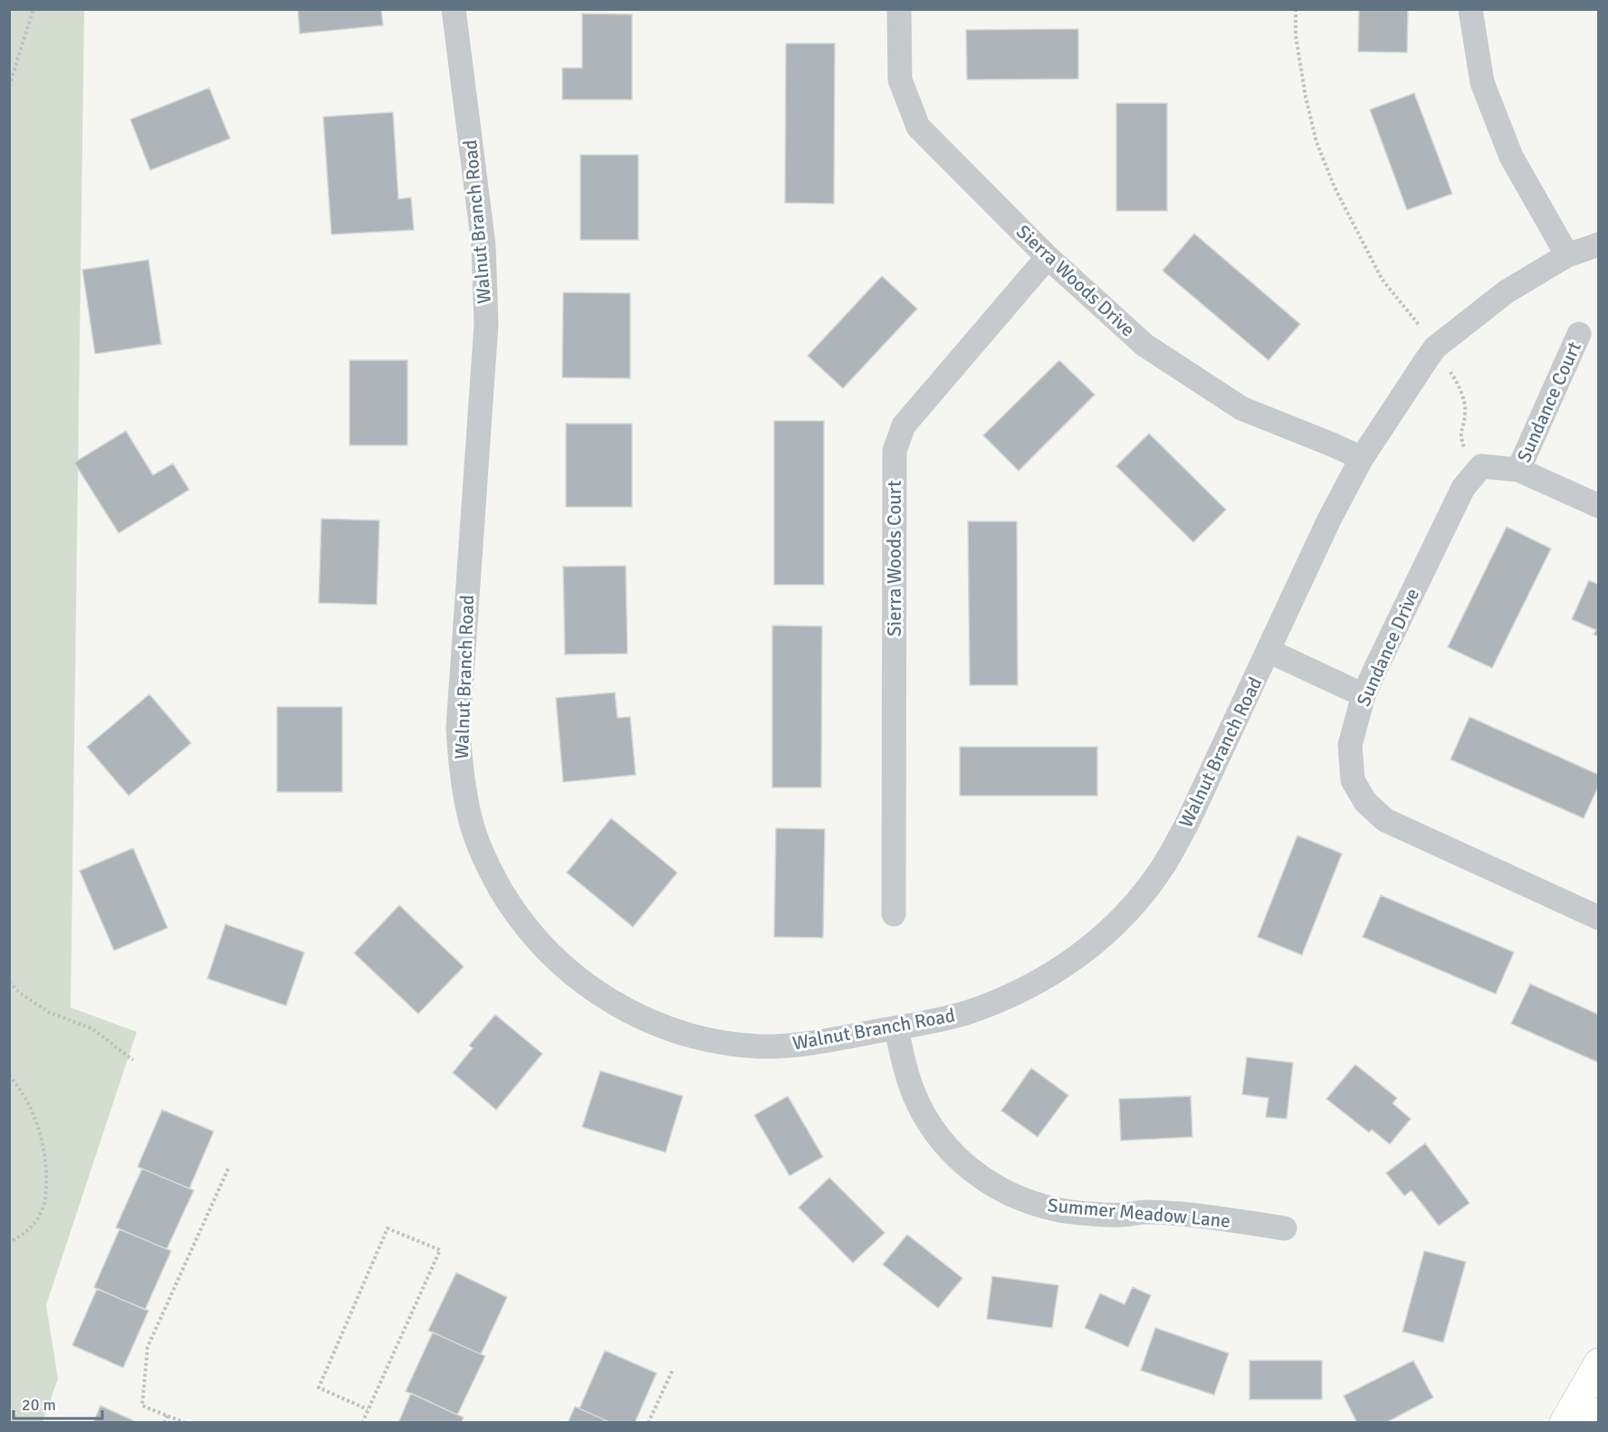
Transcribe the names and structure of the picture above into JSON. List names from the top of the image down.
{
  "streets": {
    "street": [
      "Walnut Branch Road",
      "Sierra Woods Drive",
      "Sundance Court",
      "Sierra Woods Court",
      "Sundance Drive",
      "Summer Meadow Lane"
    ]
  },
  "crossings": [
    ["Walnut Branch Road", "Sierra Woods Drive"],
    ["Walnut Branch Road", "Summer Meadow Lane"],
    ["Sierra Woods Drive", "Sierra Woods Court"]
  ],
  "scale_bar": "20 m"
}
